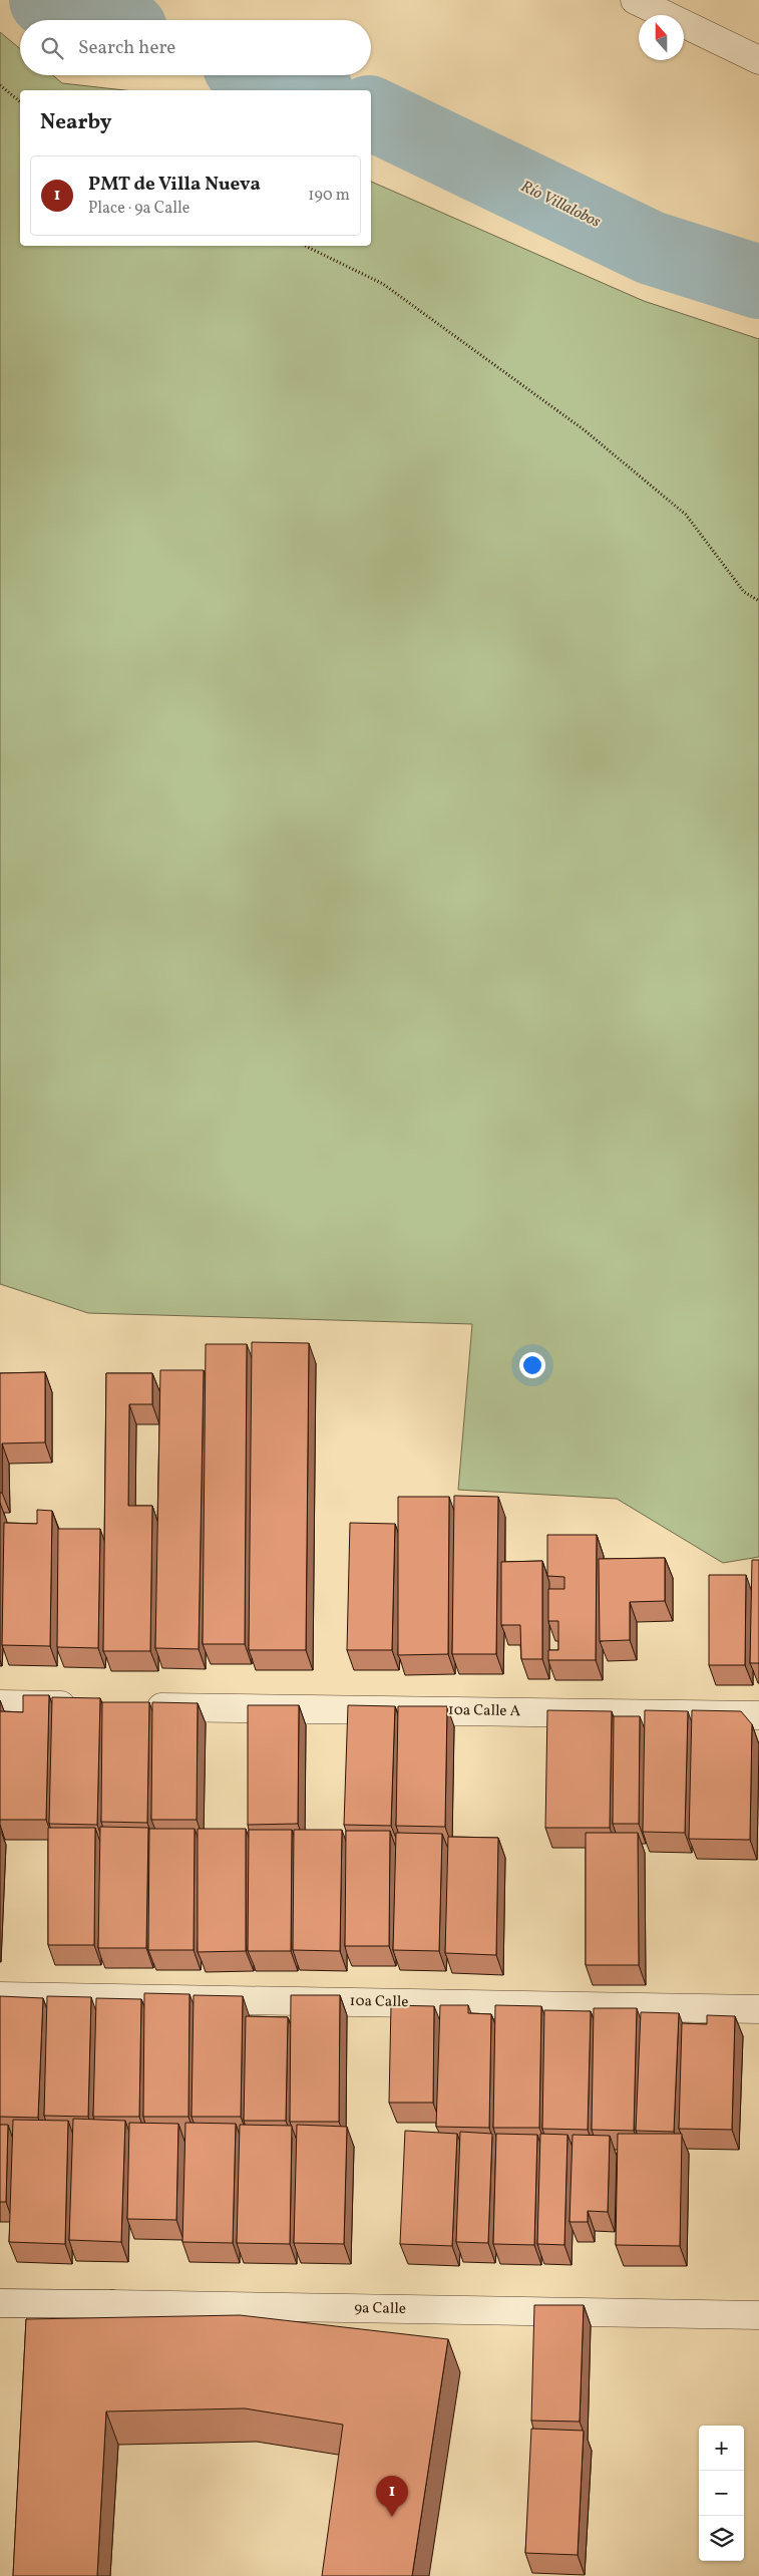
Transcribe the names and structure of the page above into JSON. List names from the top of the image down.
{
  "streets": {
    "street": ["10a Calle A", "10a Calle", "9a Calle"]
  },
  "water": ["Río Villalobos"],
  "north": "top",
  "page": {
    "search": "Search here",
    "heading": "Nearby",
    "list": [
      {
        "mark": "1",
        "name": "PMT de Villa Nueva",
        "note": "Place · 9a Calle",
        "value": "190 m"
      }
    ],
    "map_buttons": ["+", "−"],
    "pins": "1"
  }
}
